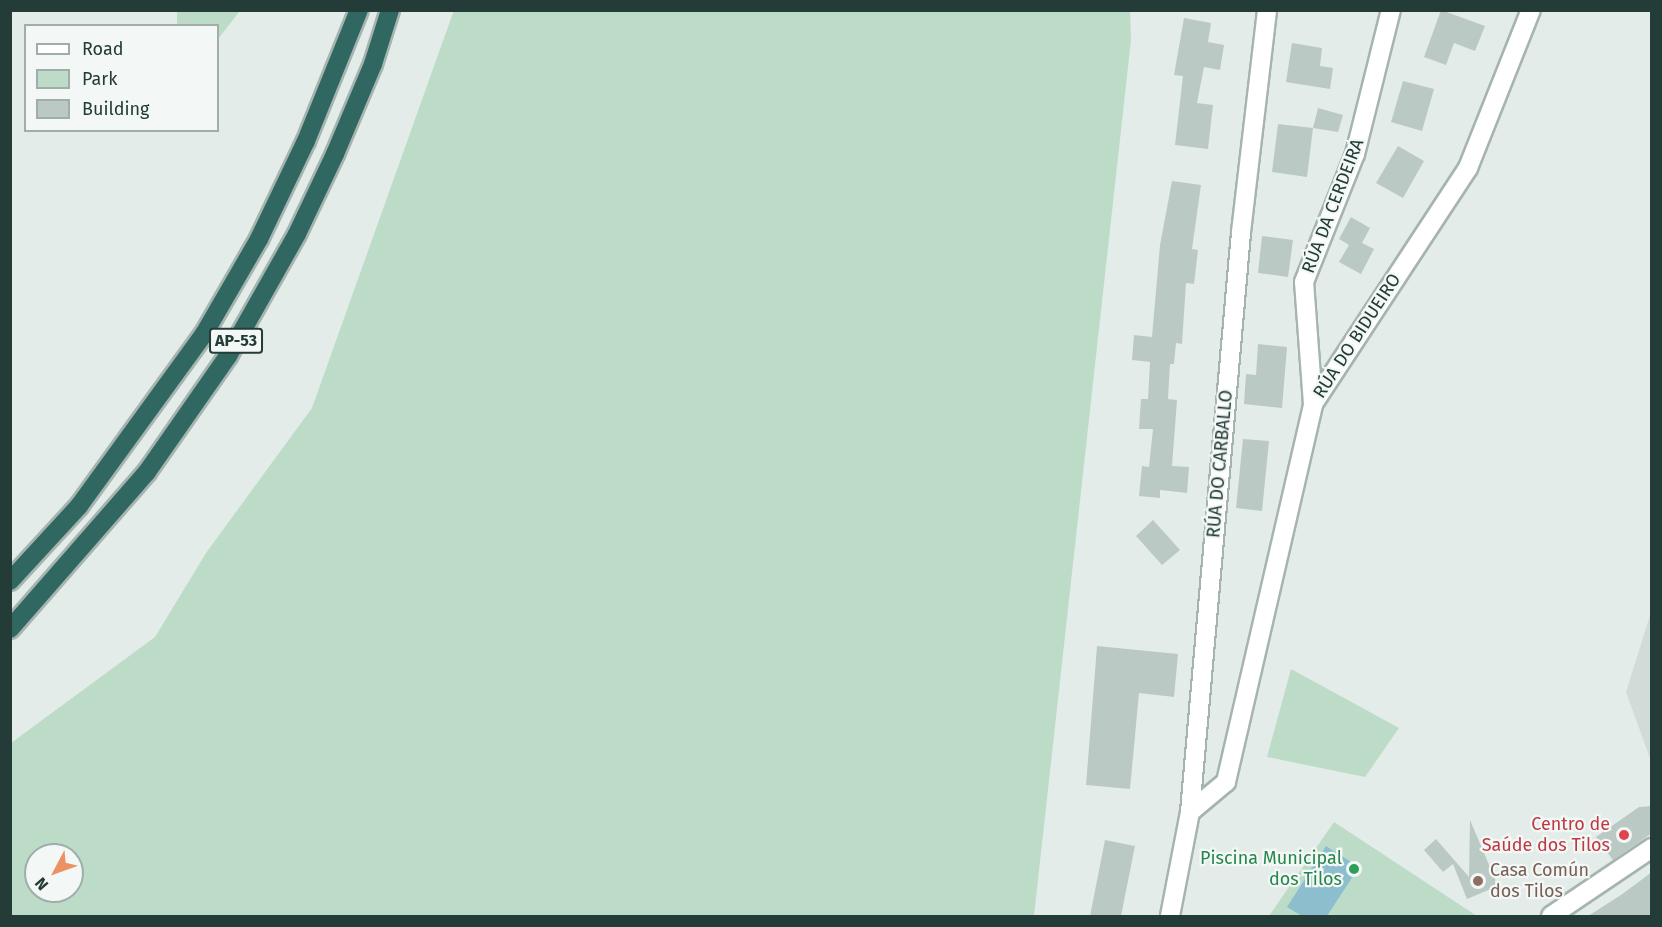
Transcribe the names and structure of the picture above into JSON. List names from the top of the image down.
{
  "streets": {
    "highway": ["AP-53"],
    "street": ["RÚA DA CERDEIRA", "RÚA DO BIDUEIRO", "RÚA DO CARBALLO"]
  },
  "crossings": [
    ["RÚA DA CERDEIRA", "RÚA DO BIDUEIRO"],
    ["RÚA DO BIDUEIRO", "RÚA DO CARBALLO"]
  ],
  "places": ["Centro de Saúde dos Tilos", "Piscina Municipal dos Tilos", "Casa Común dos Tilos"],
  "legend": ["Road", "Park", "Building"],
  "north": "bottom left"
}
